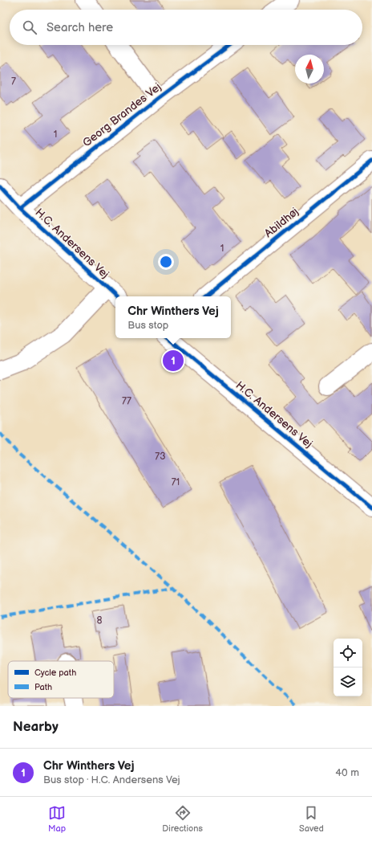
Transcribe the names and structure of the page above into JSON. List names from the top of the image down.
{
  "streets": {
    "street": ["Georg Brandes Vej", "Abildhøj", "H.C. Andersens Vej"]
  },
  "crossings": [
    ["Georg Brandes Vej", "H.C. Andersens Vej"]
  ],
  "house_numbers": [
    "7",
    "1",
    "1",
    "77",
    "73",
    "71",
    "8"
  ],
  "legend": ["Cycle path", "Path"],
  "north": "top",
  "page": {
    "search": "Search here",
    "popup": ["Chr Winthers Vej", "Bus stop"],
    "pins": "1",
    "heading": "Nearby",
    "list": [
      {
        "mark": "1",
        "name": "Chr Winthers Vej",
        "note": "Bus stop · H.C. Andersens Vej",
        "value": "40 m"
      }
    ],
    "nav": ["Map", "Directions", "Saved"]
  }
}
